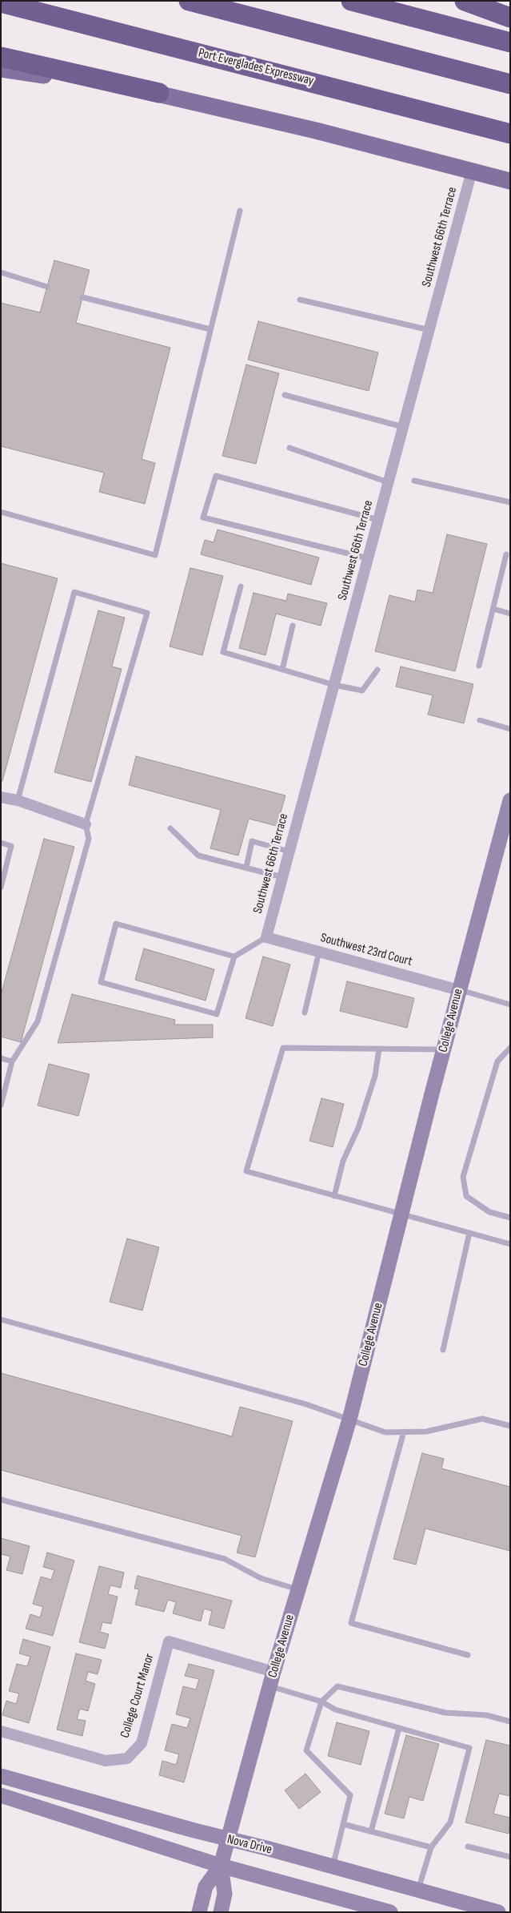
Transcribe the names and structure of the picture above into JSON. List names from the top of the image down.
{
  "streets": {
    "highway": ["Port Everglades Expressway"],
    "street": [
      "Southwest 66th Terrace",
      "Southwest 23rd Court",
      "College Avenue",
      "College Court Manor",
      "Nova Drive"
    ]
  },
  "crossings": [
    ["Southwest 66th Terrace", "Southwest 23rd Court"],
    ["Southwest 23rd Court", "College Avenue"],
    ["College Avenue", "College Court Manor"],
    ["College Avenue", "Nova Drive"]
  ]
}
